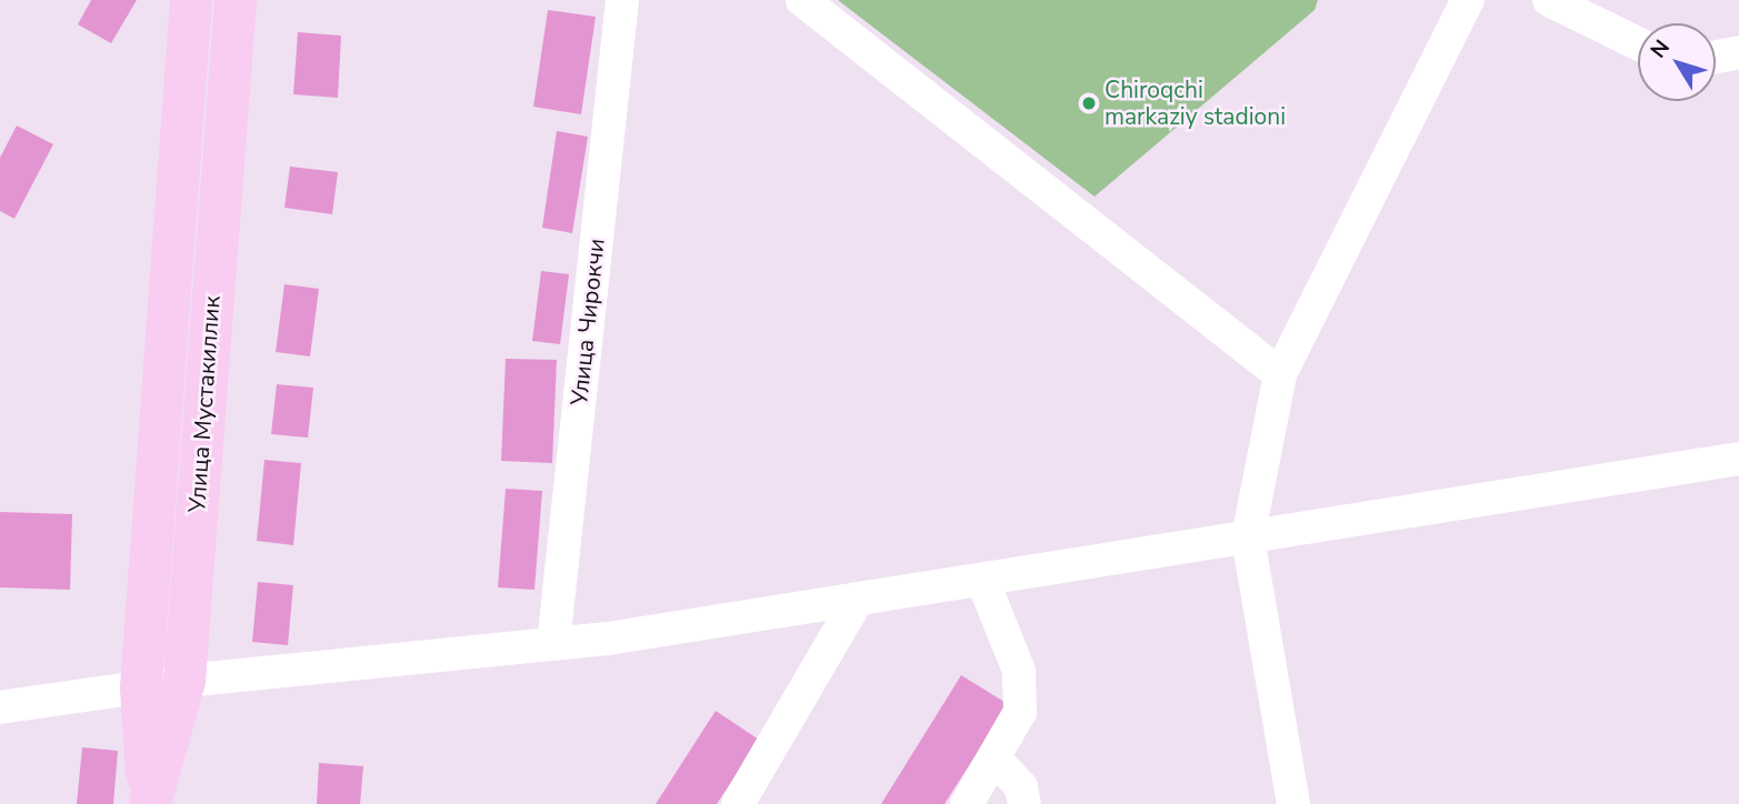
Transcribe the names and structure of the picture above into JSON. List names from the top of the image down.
{
  "streets": {
    "main road": ["Улица Мустакиллик"],
    "street": ["Улица Чирокчи"]
  },
  "places": ["Chiroqchi markaziy stadioni"],
  "north": "top left"
}
